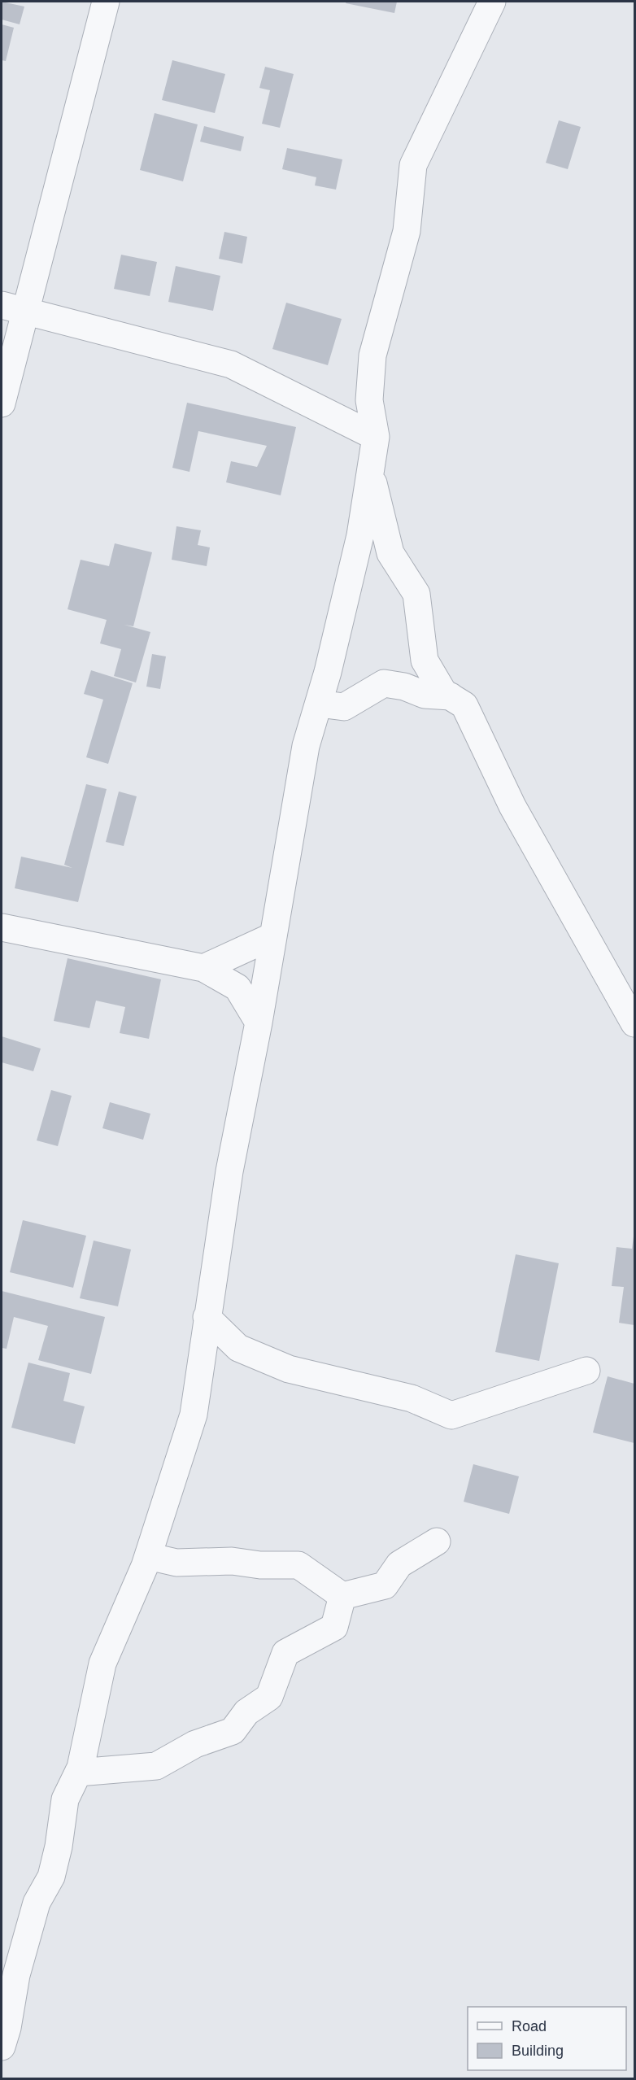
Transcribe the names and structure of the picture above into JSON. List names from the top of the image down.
{
  "legend": ["Road", "Building"]
}
